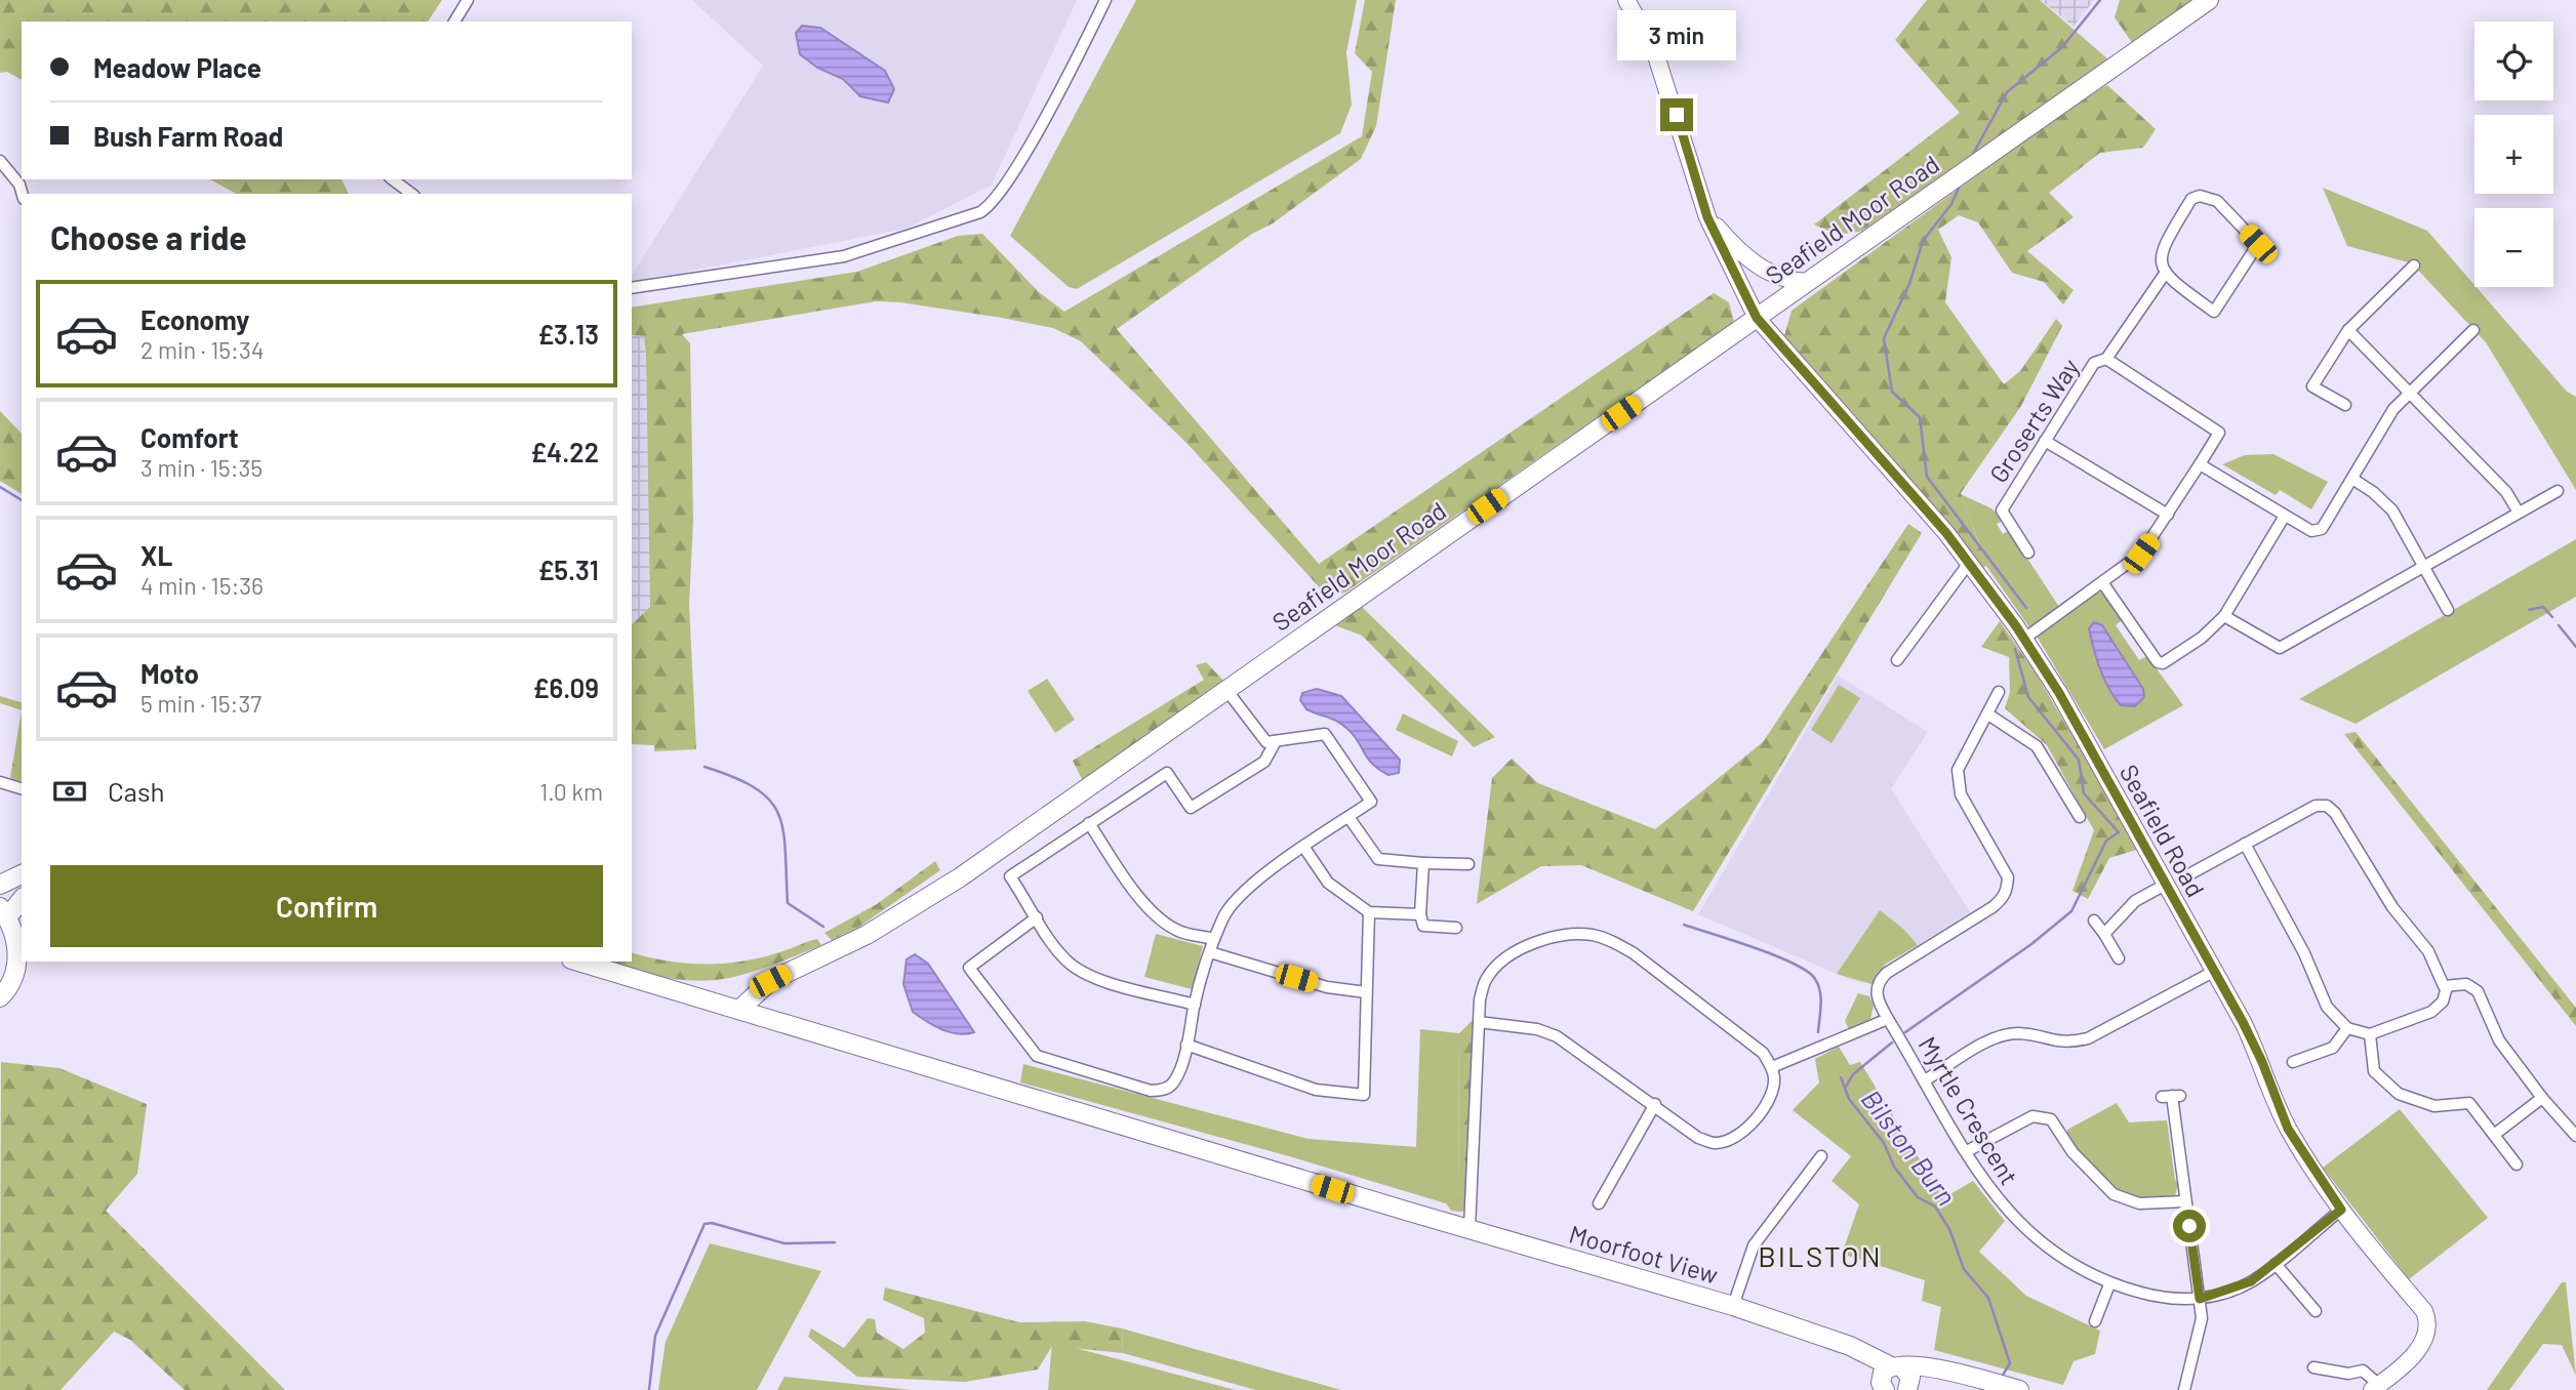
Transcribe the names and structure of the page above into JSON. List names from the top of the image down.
{
  "streets": {
    "main road": ["Seafield Moor Road", "Moorfoot View"],
    "street": ["Groserts Way", "Seafield Road", "Myrtle Crescent"]
  },
  "crossings": [
    ["Seafield Moor Road", "Seafield Road"],
    ["Seafield Moor Road", "Moorfoot View"],
    ["Seafield Road", "Myrtle Crescent"]
  ],
  "districts": ["BILSTON"],
  "water": ["Bilston Burn"],
  "page": {
    "bubble": "3 min",
    "map_buttons": ["+", "−"],
    "banner": ["Meadow Place", "Bush Farm Road"],
    "heading": "Choose a ride",
    "list": [
      {
        "name": "Economy",
        "note": "2 min · 15:34",
        "value": "£3.13"
      },
      {
        "name": "Comfort",
        "note": "3 min · 15:35",
        "value": "£4.22"
      },
      {
        "name": "XL",
        "note": "4 min · 15:36",
        "value": "£5.31"
      },
      {
        "name": "Moto",
        "note": "5 min · 15:37",
        "value": "£6.09"
      }
    ],
    "pay": ["Cash", "1.0 km"],
    "buttons": "Confirm"
  }
}
